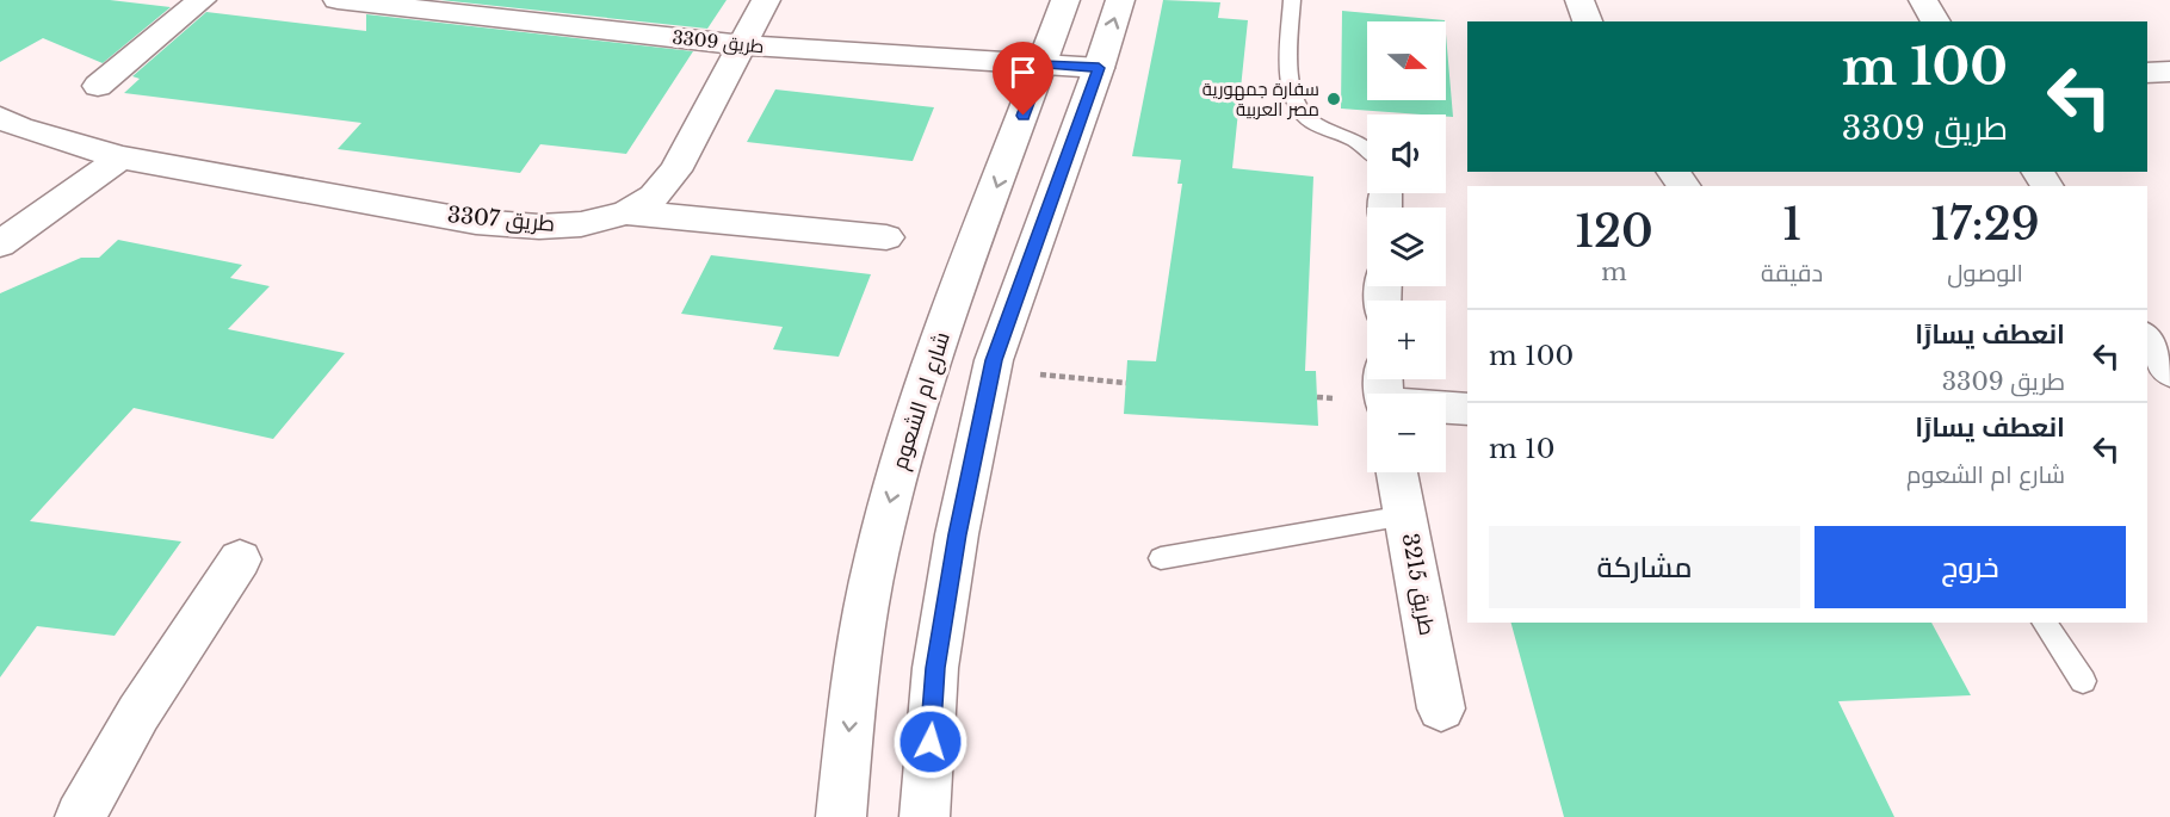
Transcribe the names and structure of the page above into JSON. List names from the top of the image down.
{
  "streets": {
    "street": [
      "طريق 3309",
      "طريق 3307",
      "شارع ام الشعوم",
      "طريق 3215"
    ]
  },
  "crossings": [
    ["طريق 3309", "طريق 3307"],
    ["طريق 3309", "شارع ام الشعوم"]
  ],
  "places": ["سفارة جمهورية مصر العربية"],
  "north": "right",
  "page": {
    "map_buttons": ["+", "−"],
    "turn": ["100 m", "طريق 3309"],
    "eta": [
      "17:29",
      "الوصول",
      "1",
      "دقيقة",
      "120",
      "m"
    ],
    "list": [
      {
        "name": "انعطف يسارًا",
        "note": "طريق 3309",
        "value": "100 m"
      },
      {
        "name": "انعطف يسارًا",
        "note": "شارع ام الشعوم",
        "value": "10 m"
      }
    ],
    "buttons": ["خروج", "مشاركة"]
  }
}
